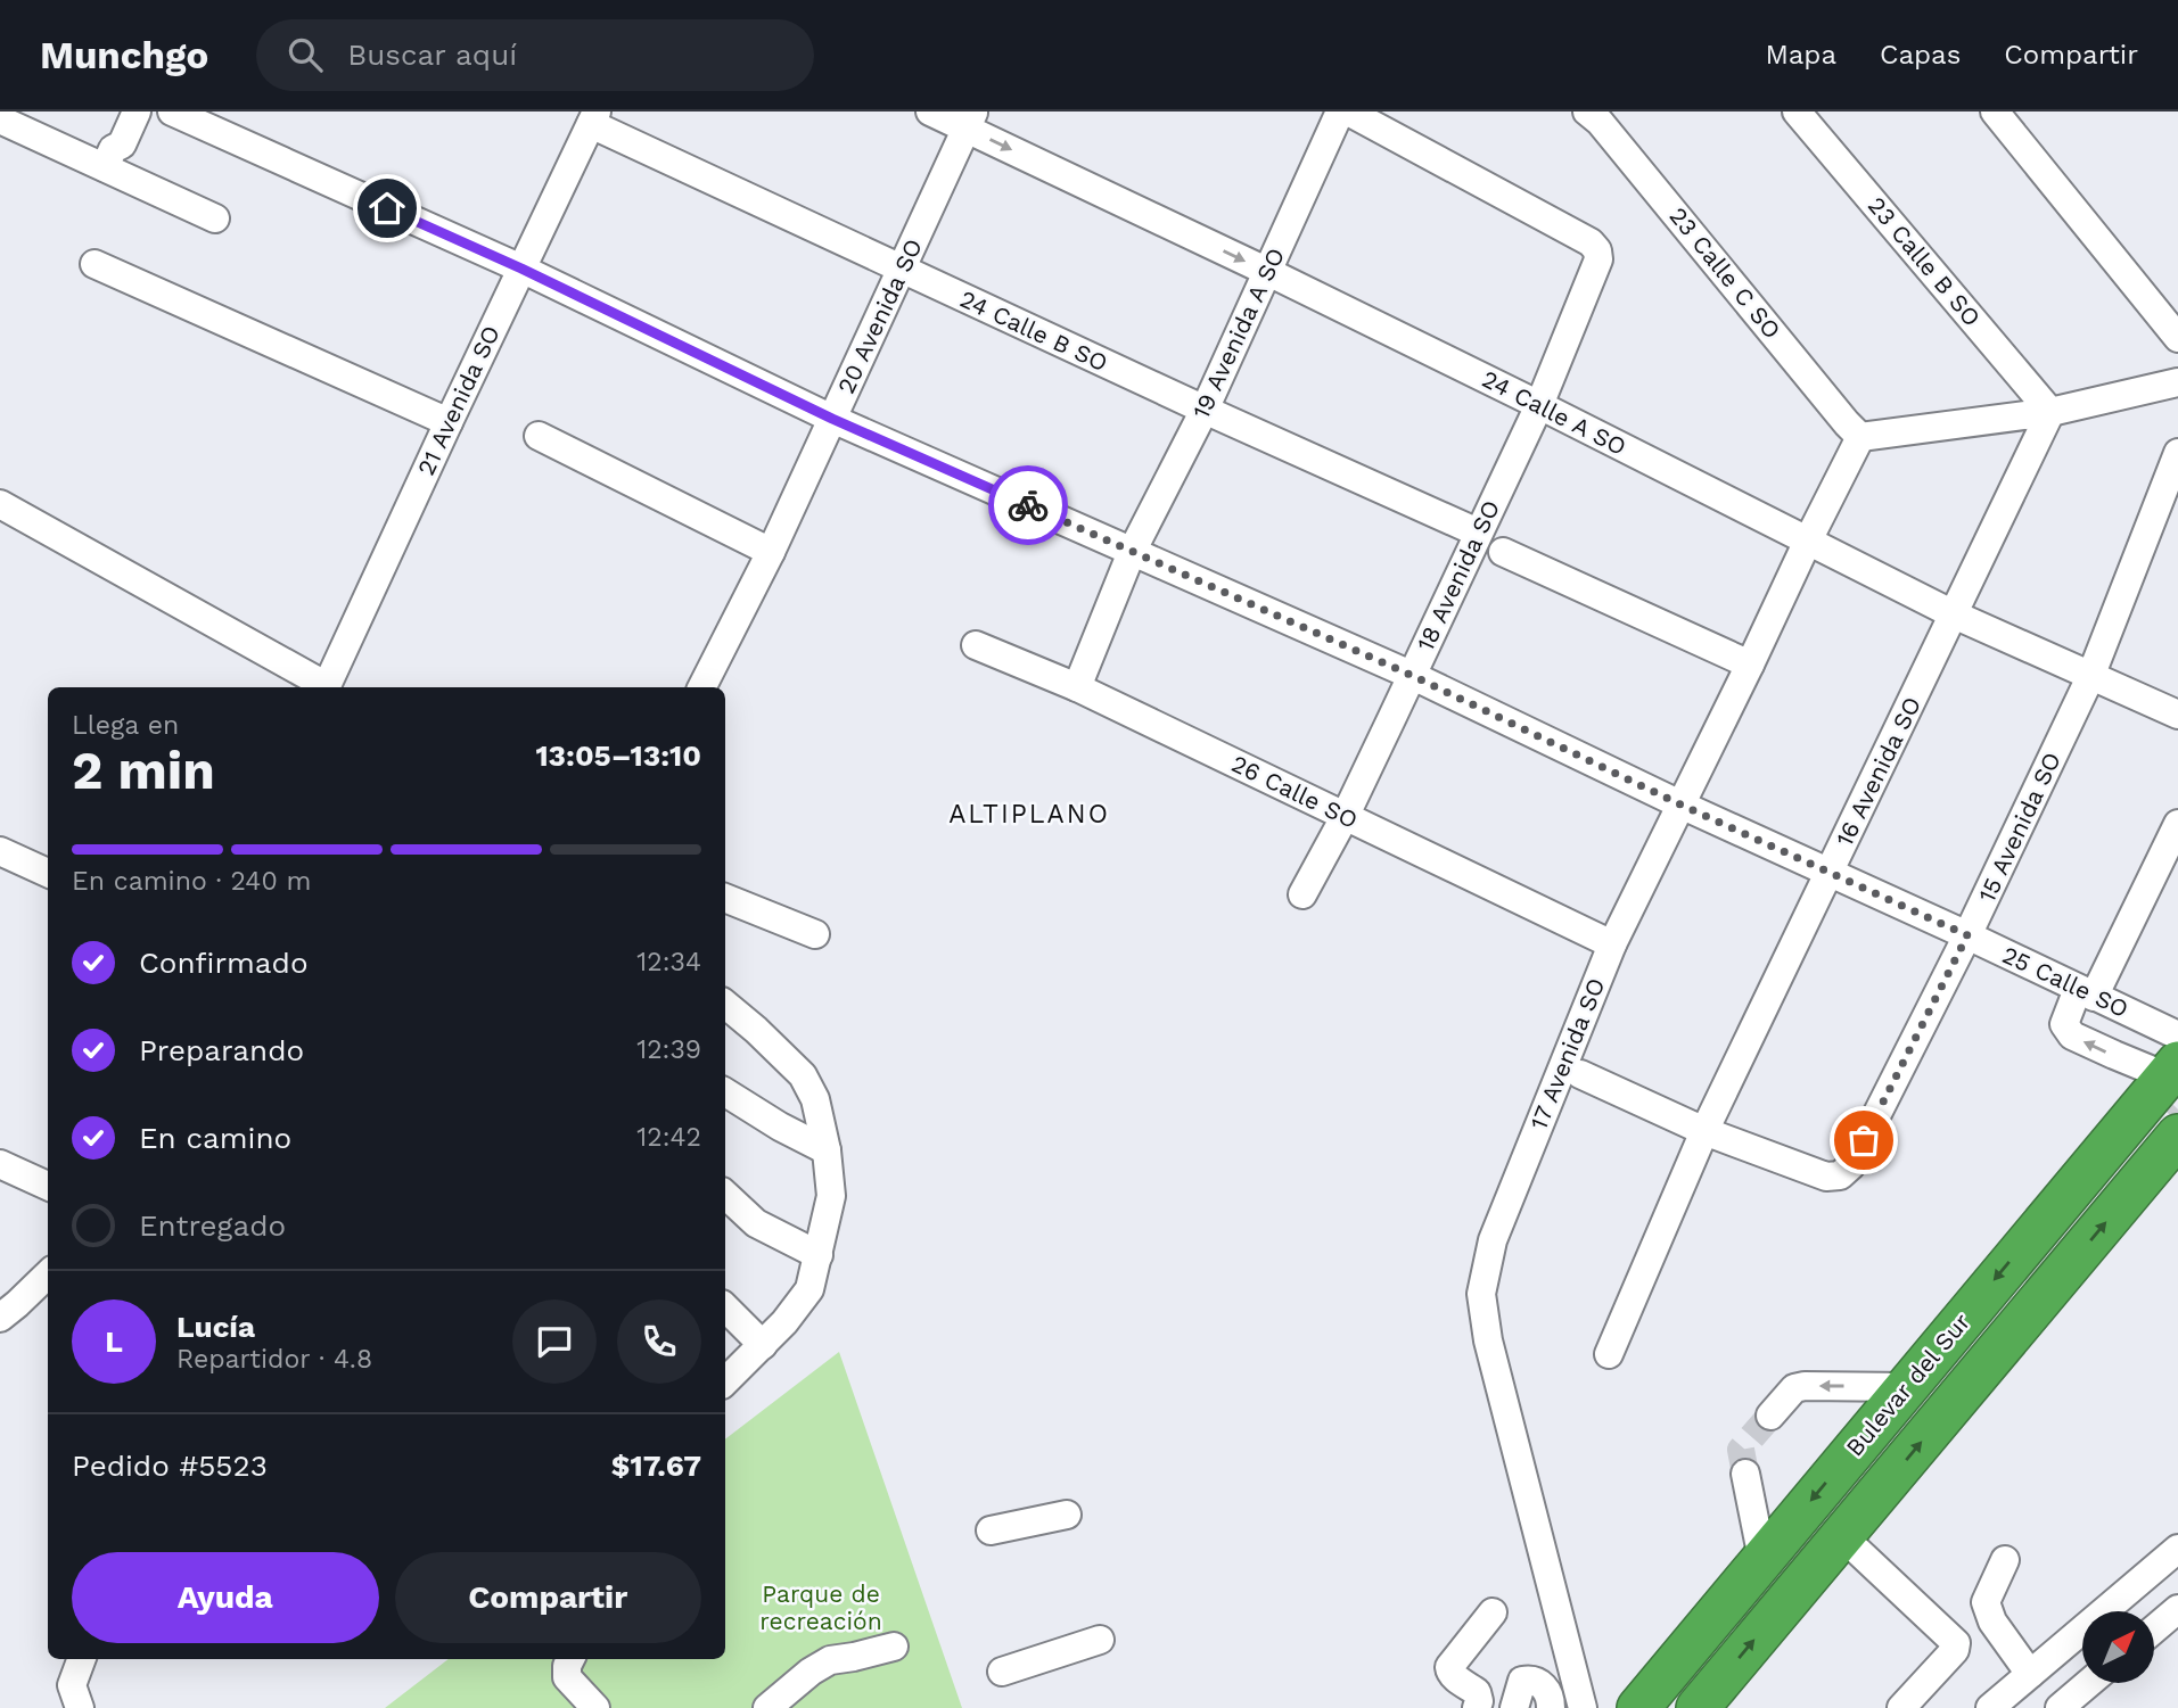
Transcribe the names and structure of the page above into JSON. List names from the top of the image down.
{
  "streets": {
    "highway": ["Bulevar del Sur"],
    "street": [
      "23 Calle B SO",
      "23 Calle C SO",
      "20 Avenida SO",
      "24 Calle B SO",
      "19 Avenida A SO",
      "21 Avenida SO",
      "24 Calle A SO",
      "18 Avenida SO",
      "16 Avenida SO",
      "26 Calle SO",
      "15 Avenida SO",
      "25 Calle SO",
      "17 Avenida SO"
    ]
  },
  "crossings": [
    ["23 Calle B SO", "16 Avenida SO"],
    ["23 Calle C SO", "17 Avenida SO"],
    ["20 Avenida SO", "24 Calle B SO"],
    ["20 Avenida SO", "24 Calle A SO"],
    ["20 Avenida SO", "25 Calle SO"],
    ["24 Calle B SO", "19 Avenida A SO"],
    ["24 Calle B SO", "21 Avenida SO"],
    ["24 Calle B SO", "18 Avenida SO"],
    ["19 Avenida A SO", "24 Calle A SO"],
    ["19 Avenida A SO", "26 Calle SO"],
    ["19 Avenida A SO", "25 Calle SO"],
    ["21 Avenida SO", "25 Calle SO"],
    ["24 Calle A SO", "18 Avenida SO"],
    ["24 Calle A SO", "16 Avenida SO"],
    ["24 Calle A SO", "15 Avenida SO"],
    ["24 Calle A SO", "17 Avenida SO"],
    ["18 Avenida SO", "26 Calle SO"],
    ["18 Avenida SO", "25 Calle SO"],
    ["16 Avenida SO", "15 Avenida SO"],
    ["16 Avenida SO", "25 Calle SO"],
    ["26 Calle SO", "17 Avenida SO"],
    ["15 Avenida SO", "25 Calle SO"],
    ["25 Calle SO", "17 Avenida SO"]
  ],
  "districts": ["ALTIPLANO"],
  "parks": ["Parque de recreación"],
  "north": "top right",
  "page": {
    "header": "Munchgo",
    "search": "Buscar aquí",
    "nav": ["Mapa", "Capas", "Compartir"],
    "heading": ["2 min", "Llega en", "13:05–13:10"],
    "panel": [
      "Lucía",
      "Repartidor · 4.8",
      "Pedido #5523",
      "$17.67"
    ],
    "bar": "En camino · 240 m",
    "list": [
      ["Confirmado", "12:34"],
      ["Preparando", "12:39"],
      ["En camino", "12:42"],
      "Entregado"
    ],
    "round": "L",
    "buttons": ["Ayuda", "Compartir"]
  }
}
